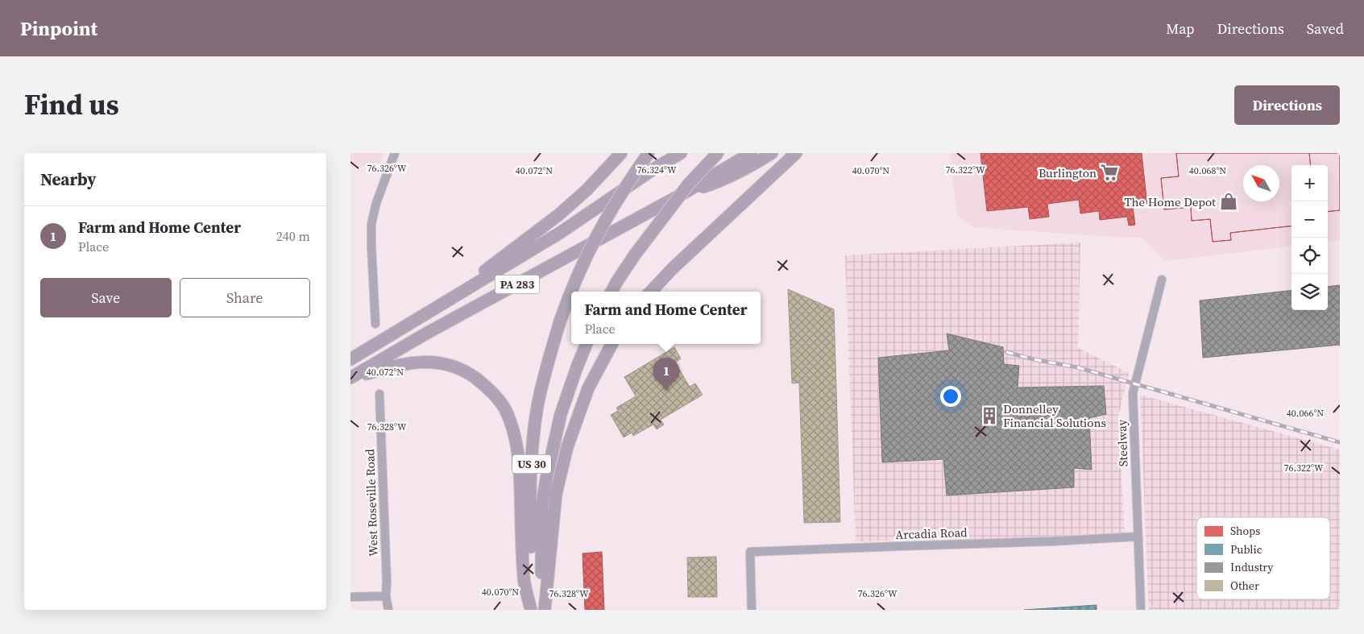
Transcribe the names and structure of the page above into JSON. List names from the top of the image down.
{
  "streets": {
    "highway": ["PA 283", "US 30"],
    "street": ["Steelway", "West Roseville Road", "Arcadia Road"]
  },
  "crossings": [
    ["Steelway", "Arcadia Road"]
  ],
  "places": {
    "supermarket": ["Burlington"],
    "shop": ["The Home Depot"],
    "building": ["Donnelley Financial Solutions"]
  },
  "legend": [
    "Shops",
    "Public",
    "Industry",
    "Other"
  ],
  "north": "top left",
  "page": {
    "header": "Pinpoint",
    "nav": ["Map", "Directions", "Saved"],
    "title": "Find us",
    "buttons": [
      "Directions",
      ["Save", "Share"]
    ],
    "heading": "Nearby",
    "map_buttons": ["+", "−"],
    "list": [
      {
        "mark": "1",
        "name": "Farm and Home Center",
        "note": "Place",
        "value": "240 m"
      }
    ],
    "popup": ["Farm and Home Center", "Place"],
    "pins": "1"
  },
  "coordinates": [
    "76.326°W",
    "76.324°W",
    "76.322°W",
    "40.072°N",
    "40.070°N",
    "40.068°N",
    "40.066°N",
    "76.328°W"
  ]
}
